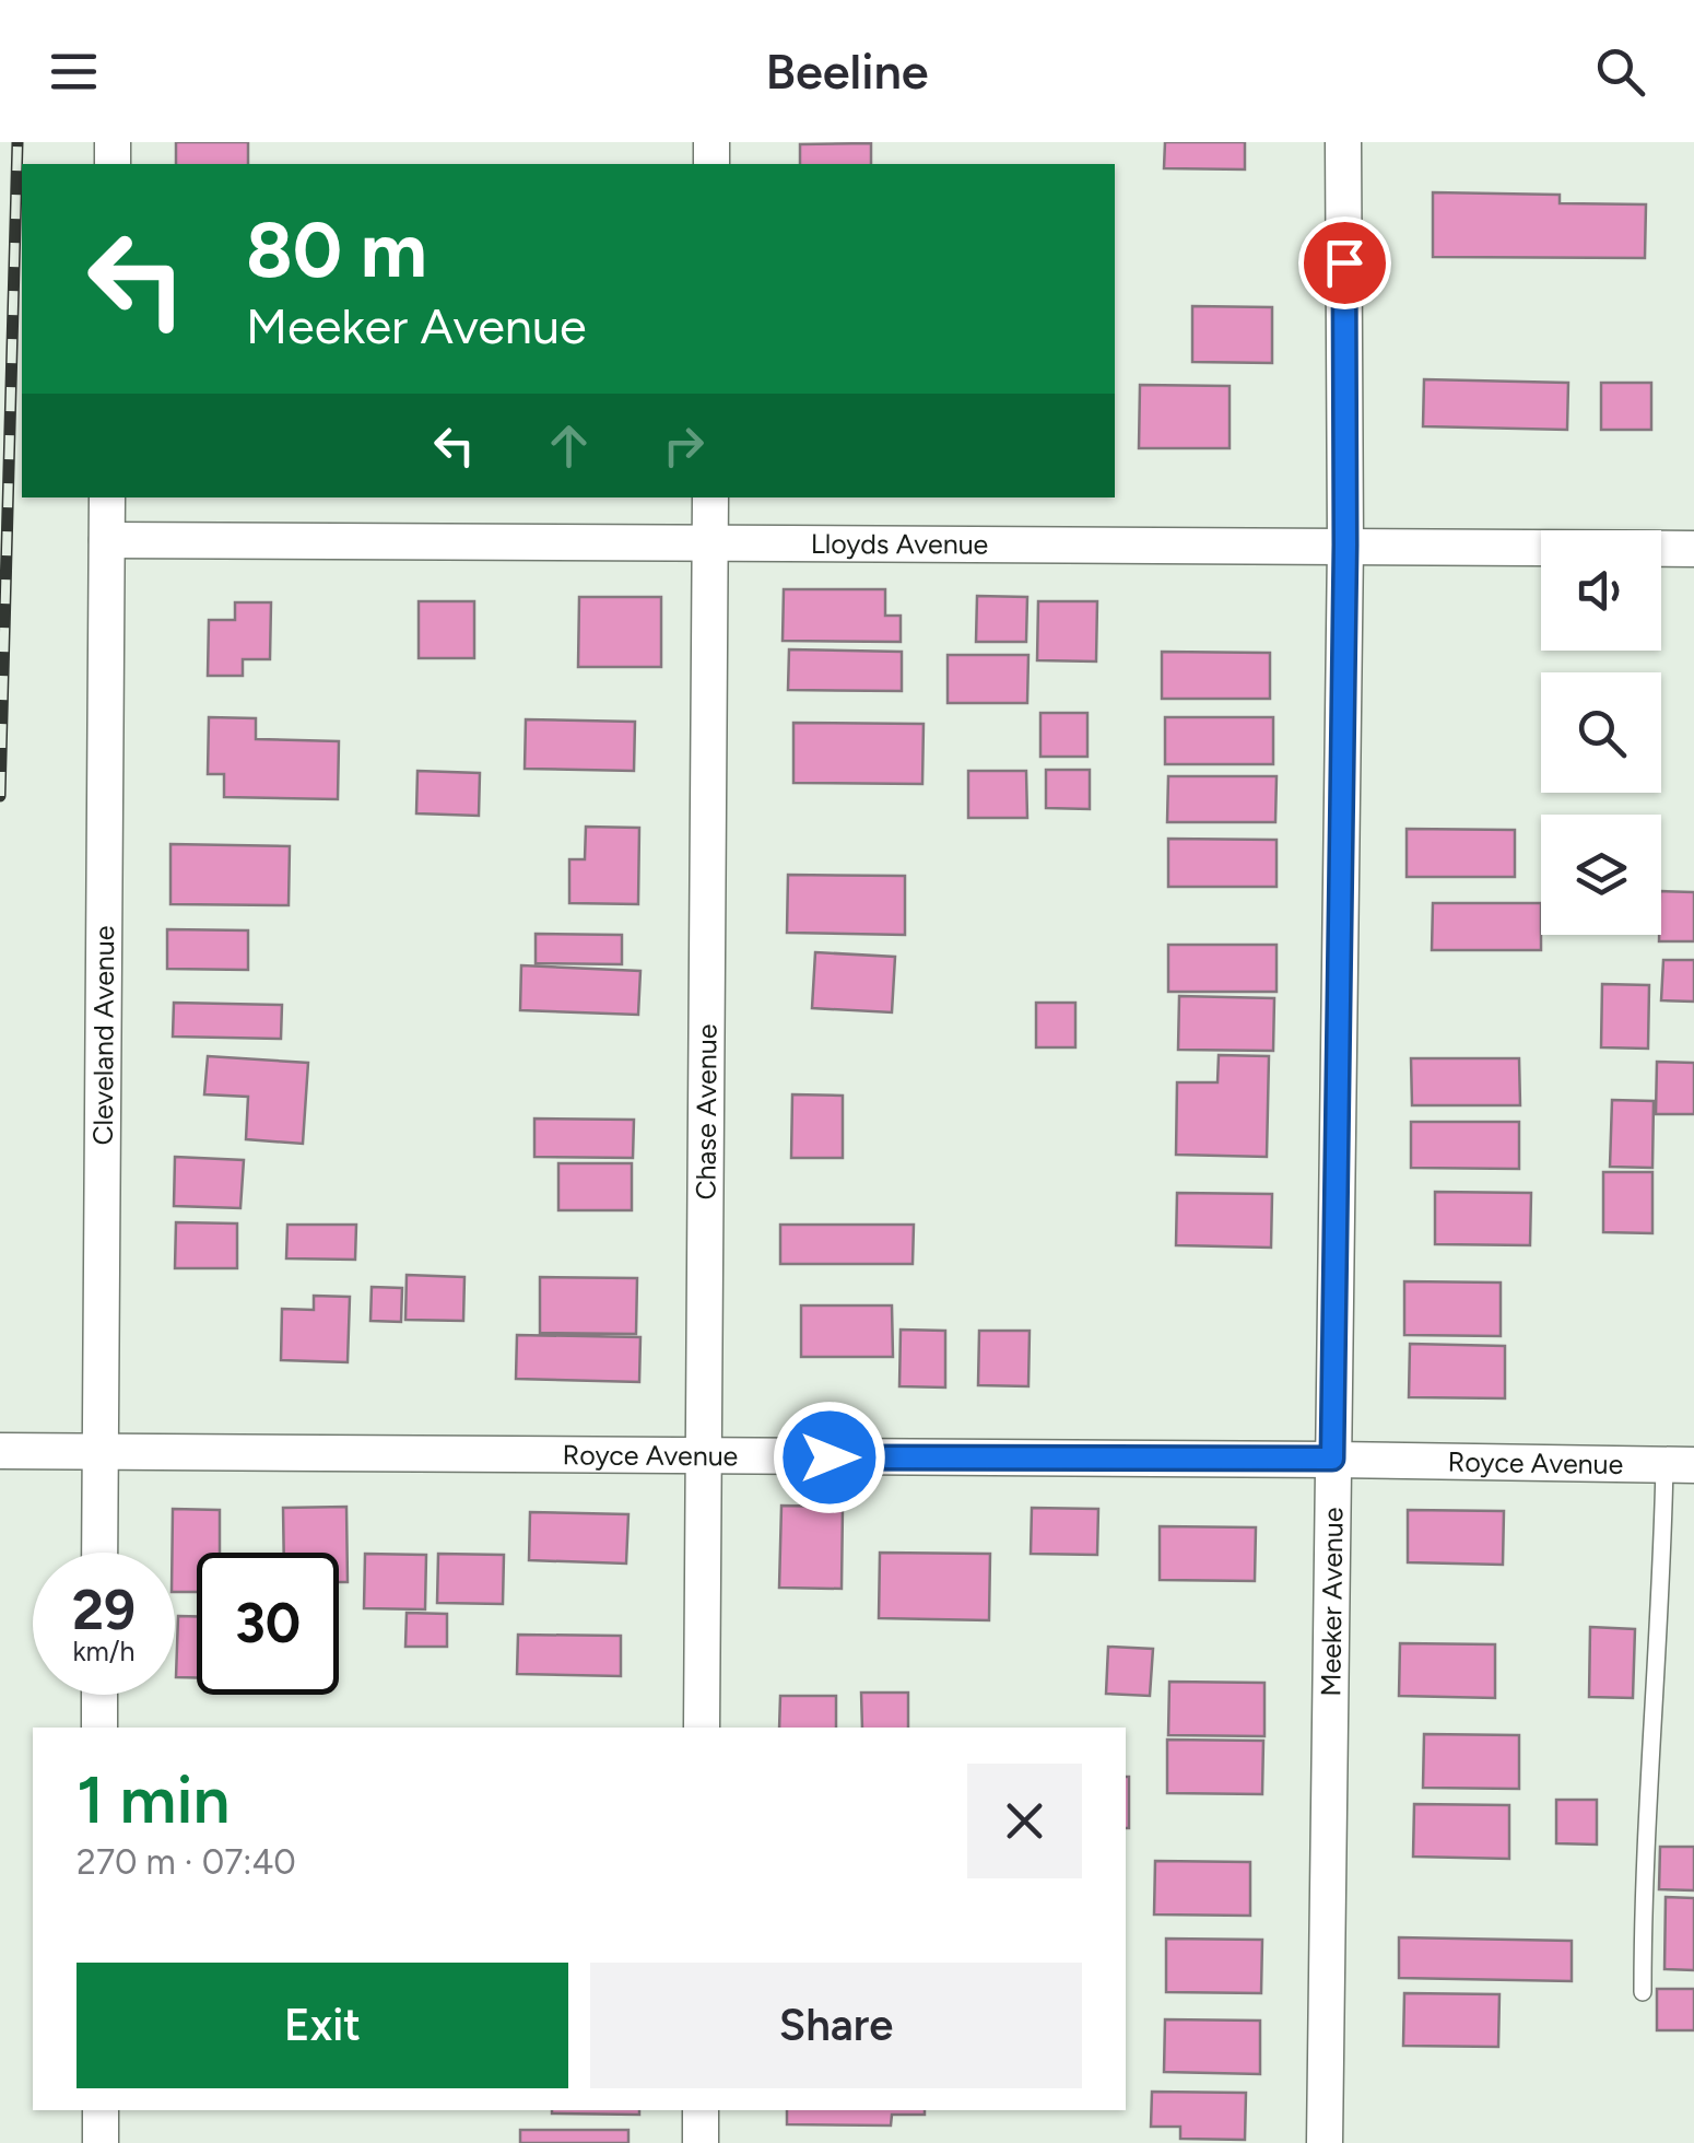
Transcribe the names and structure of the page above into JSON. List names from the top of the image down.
{
  "streets": {
    "street": [
      "Lloyds Avenue",
      "Cleveland Avenue",
      "Chase Avenue",
      "Royce Avenue",
      "Meeker Avenue"
    ]
  },
  "crossings": [
    ["Lloyds Avenue", "Cleveland Avenue"],
    ["Lloyds Avenue", "Chase Avenue"],
    ["Lloyds Avenue", "Meeker Avenue"],
    ["Cleveland Avenue", "Royce Avenue"],
    ["Chase Avenue", "Royce Avenue"],
    ["Royce Avenue", "Meeker Avenue"]
  ],
  "page": {
    "header": "Beeline",
    "turn": ["80 m", "Meeker Avenue"],
    "speed": "29 km/h",
    "limit": "30",
    "heading": ["1 min", "270 m · 07:40"],
    "buttons": ["Exit", "Share"]
  }
}
